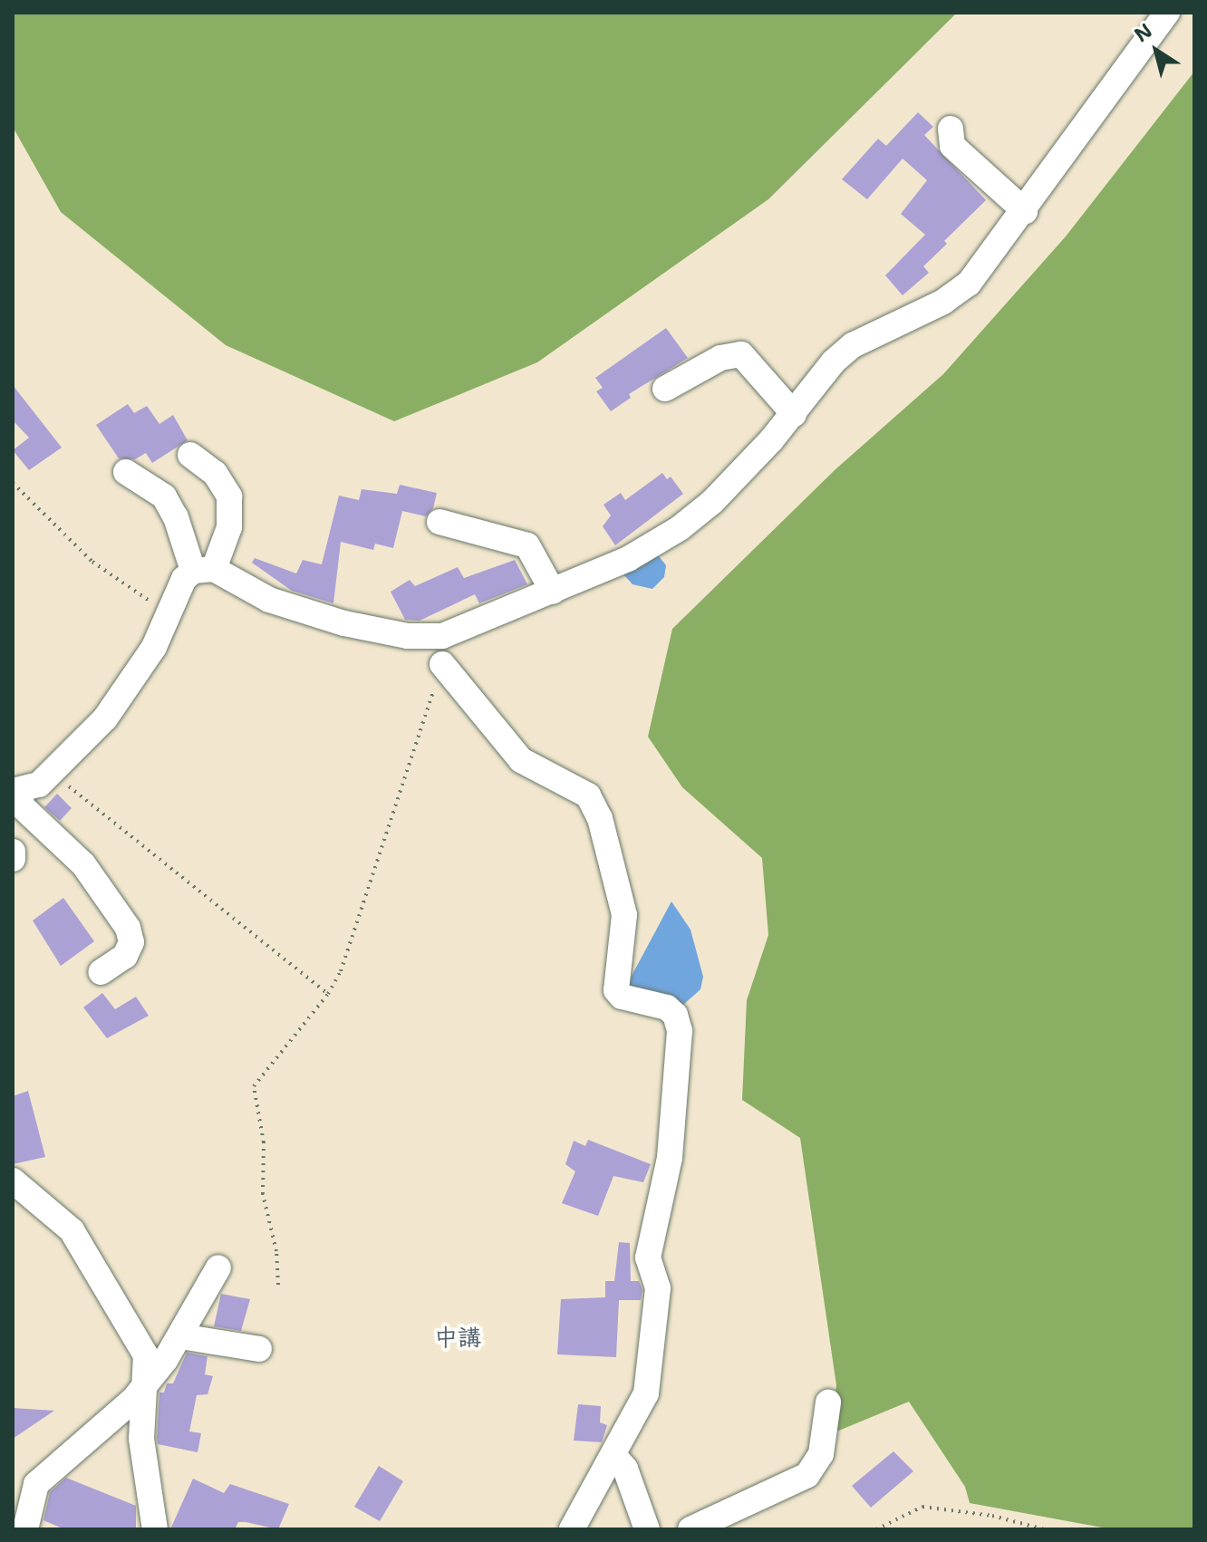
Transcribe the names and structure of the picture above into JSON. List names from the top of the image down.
{
  "districts": ["中講"],
  "north": "top left"
}
